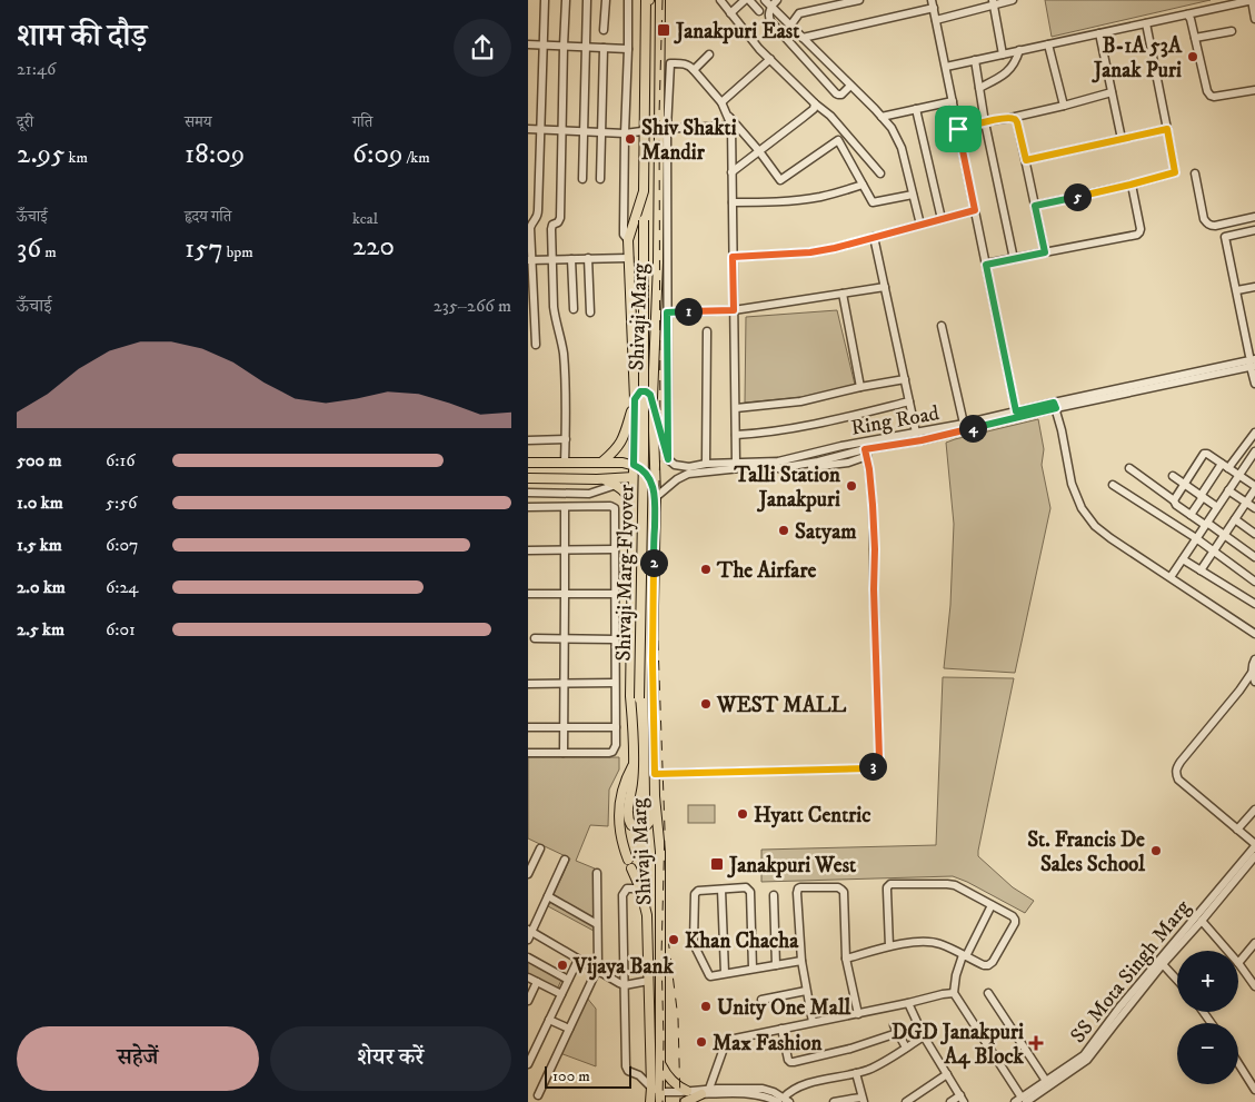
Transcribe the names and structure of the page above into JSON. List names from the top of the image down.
{
  "streets": {
    "main road": ["Shivaji Marg", "Shivaji Marg Flyover"],
    "street": ["Ring Road", "SS Mota Singh Marg"]
  },
  "crossings": [
    ["Shivaji Marg", "Ring Road"],
    ["Shivaji Marg", "Shivaji Marg Flyover"]
  ],
  "places": {
    "transit": ["Janakpuri East", "Janakpuri West"],
    "other": [
      "B-1A 53A Janak Puri",
      "Shiv Shakti Mandir",
      "Talli Station Janakpuri",
      "Satyam",
      "The Airfare",
      "WEST MALL",
      "Hyatt Centric",
      "St. Francis De Sales School",
      "Khan Chacha",
      "Vijaya Bank",
      "Unity One Mall",
      "Max Fashion"
    ],
    "health": ["DGD Janakpuri A4 Block"]
  },
  "scale_bar": "100 m",
  "page": {
    "heading": ["शाम की दौड़", "21:46"],
    "stats": [
      ["दूरी", "2.95 km"],
      ["समय", "18:09"],
      ["गति", "6:09 /km"],
      ["ऊँचाई", "36 m"],
      ["हृदय गति", "157 bpm"],
      ["kcal", "220"]
    ],
    "pins": [
      "5",
      "1",
      "4",
      "2",
      "3"
    ],
    "chart": ["ऊँचाई", "235–266 m"],
    "list": [
      {
        "name": "500 m",
        "note": "6:16"
      },
      {
        "name": "1.0 km",
        "note": "5:56"
      },
      {
        "name": "1.5 km",
        "note": "6:07"
      },
      {
        "name": "2.0 km",
        "note": "6:24"
      },
      {
        "name": "2.5 km",
        "note": "6:01"
      }
    ],
    "map_buttons": ["+", "−"],
    "buttons": ["सहेजें", "शेयर करें"],
    "scale": "100 m"
  }
}
